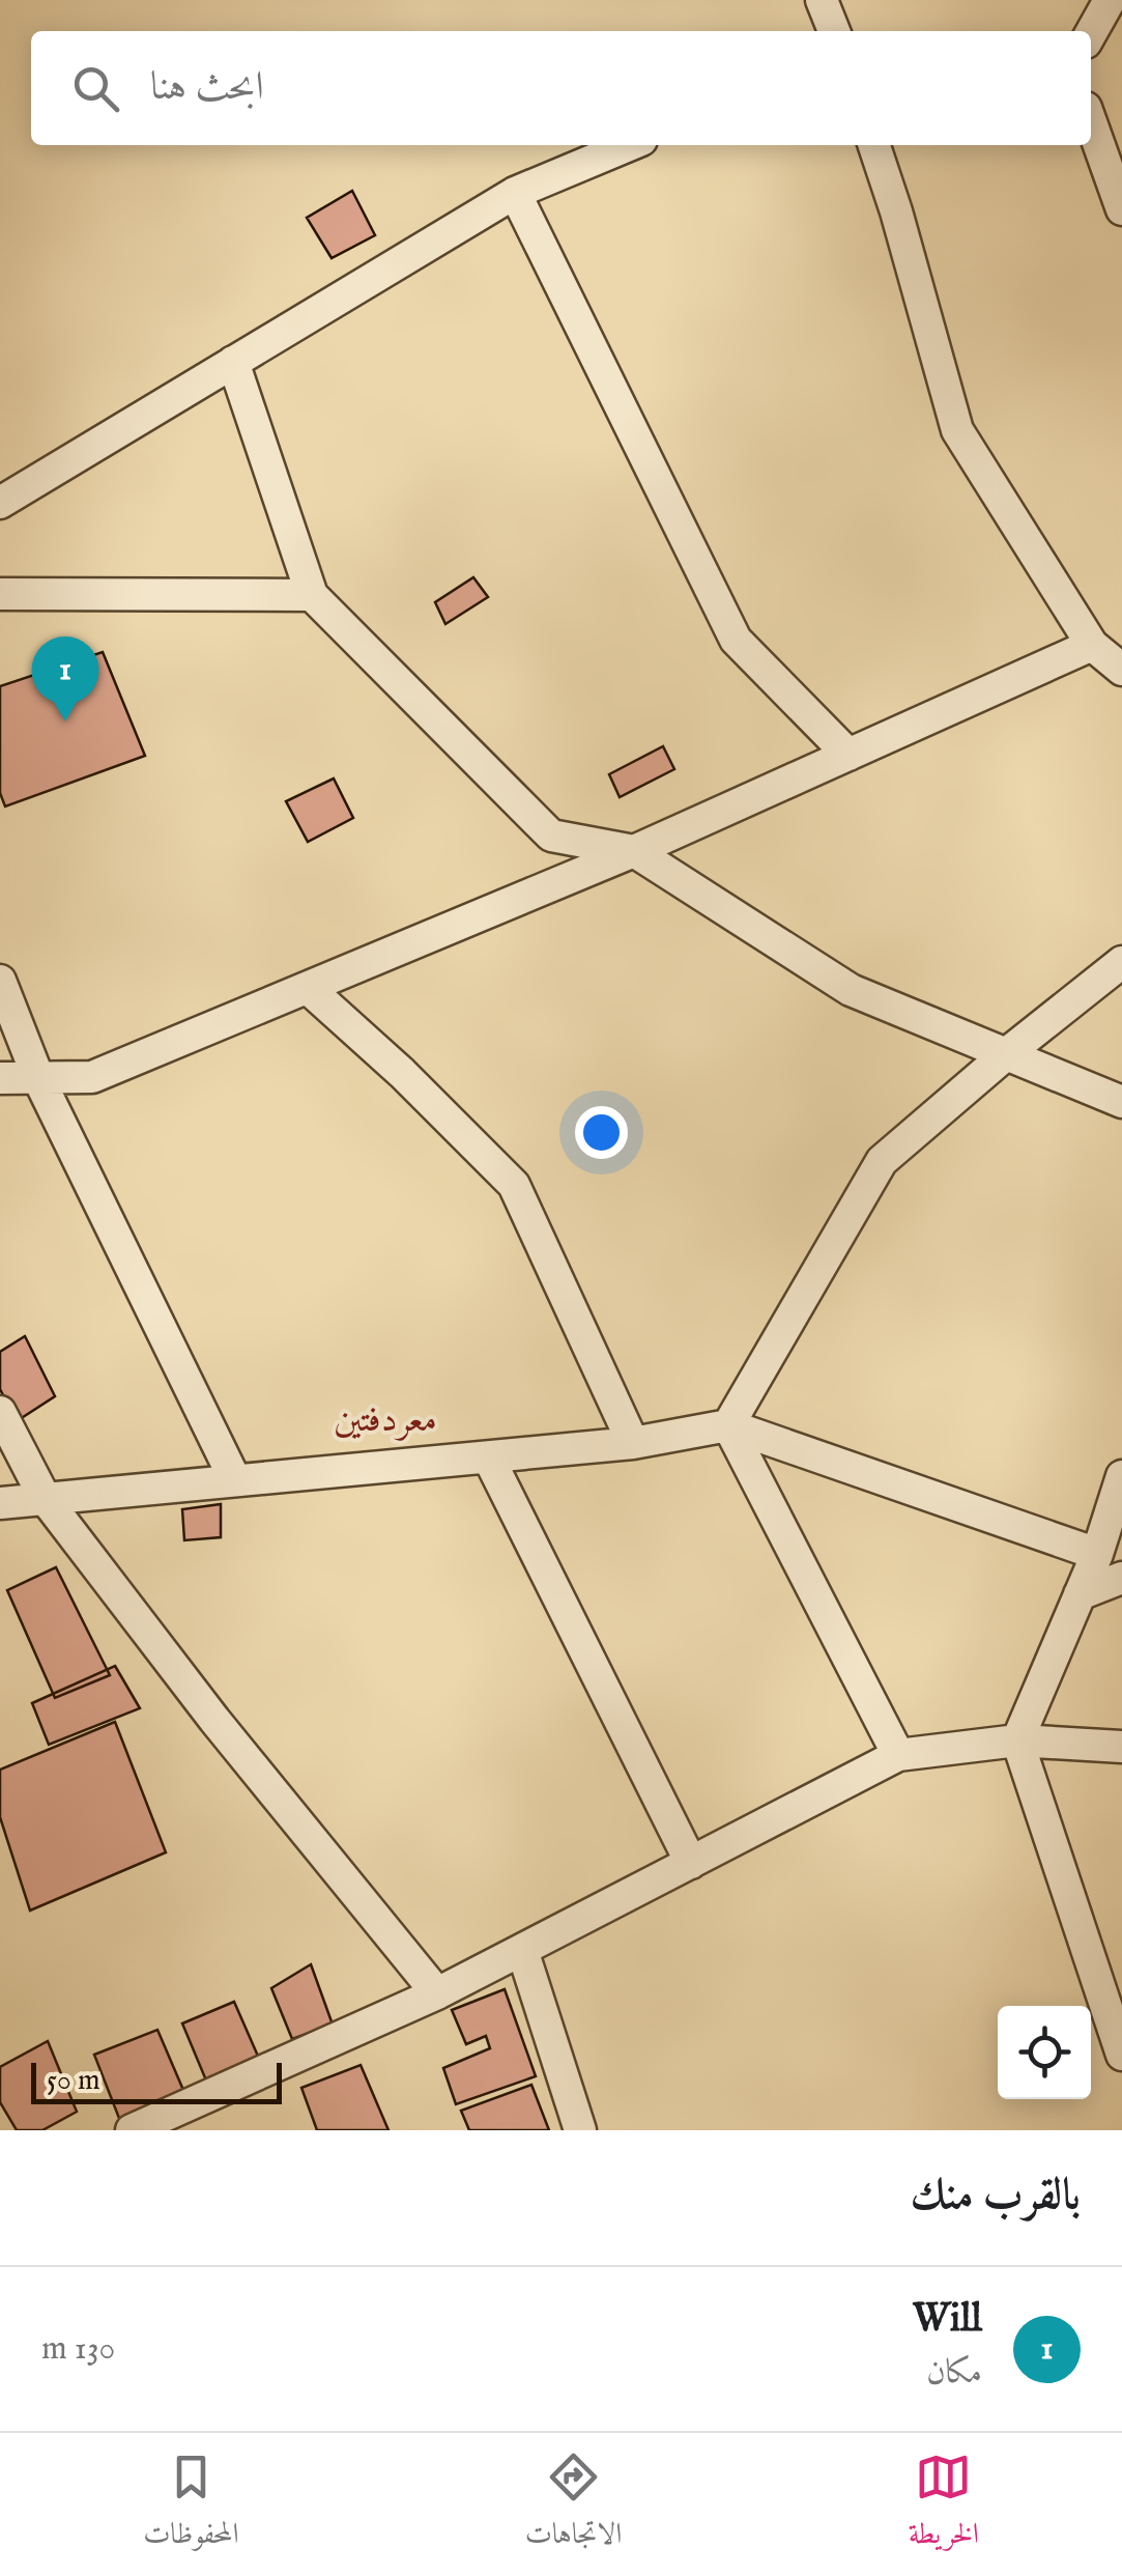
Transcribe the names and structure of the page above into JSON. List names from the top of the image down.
{
  "districts": ["معردفتين"],
  "scale_bar": "50 m",
  "page": {
    "search": "ابحث هنا",
    "pins": "1",
    "scale": "50 m",
    "heading": "بالقرب منك",
    "list": [
      {
        "mark": "1",
        "name": "Will",
        "note": "مكان",
        "value": "130 m"
      }
    ],
    "nav": ["الخريطة", "الاتجاهات", "المحفوظات"]
  }
}
